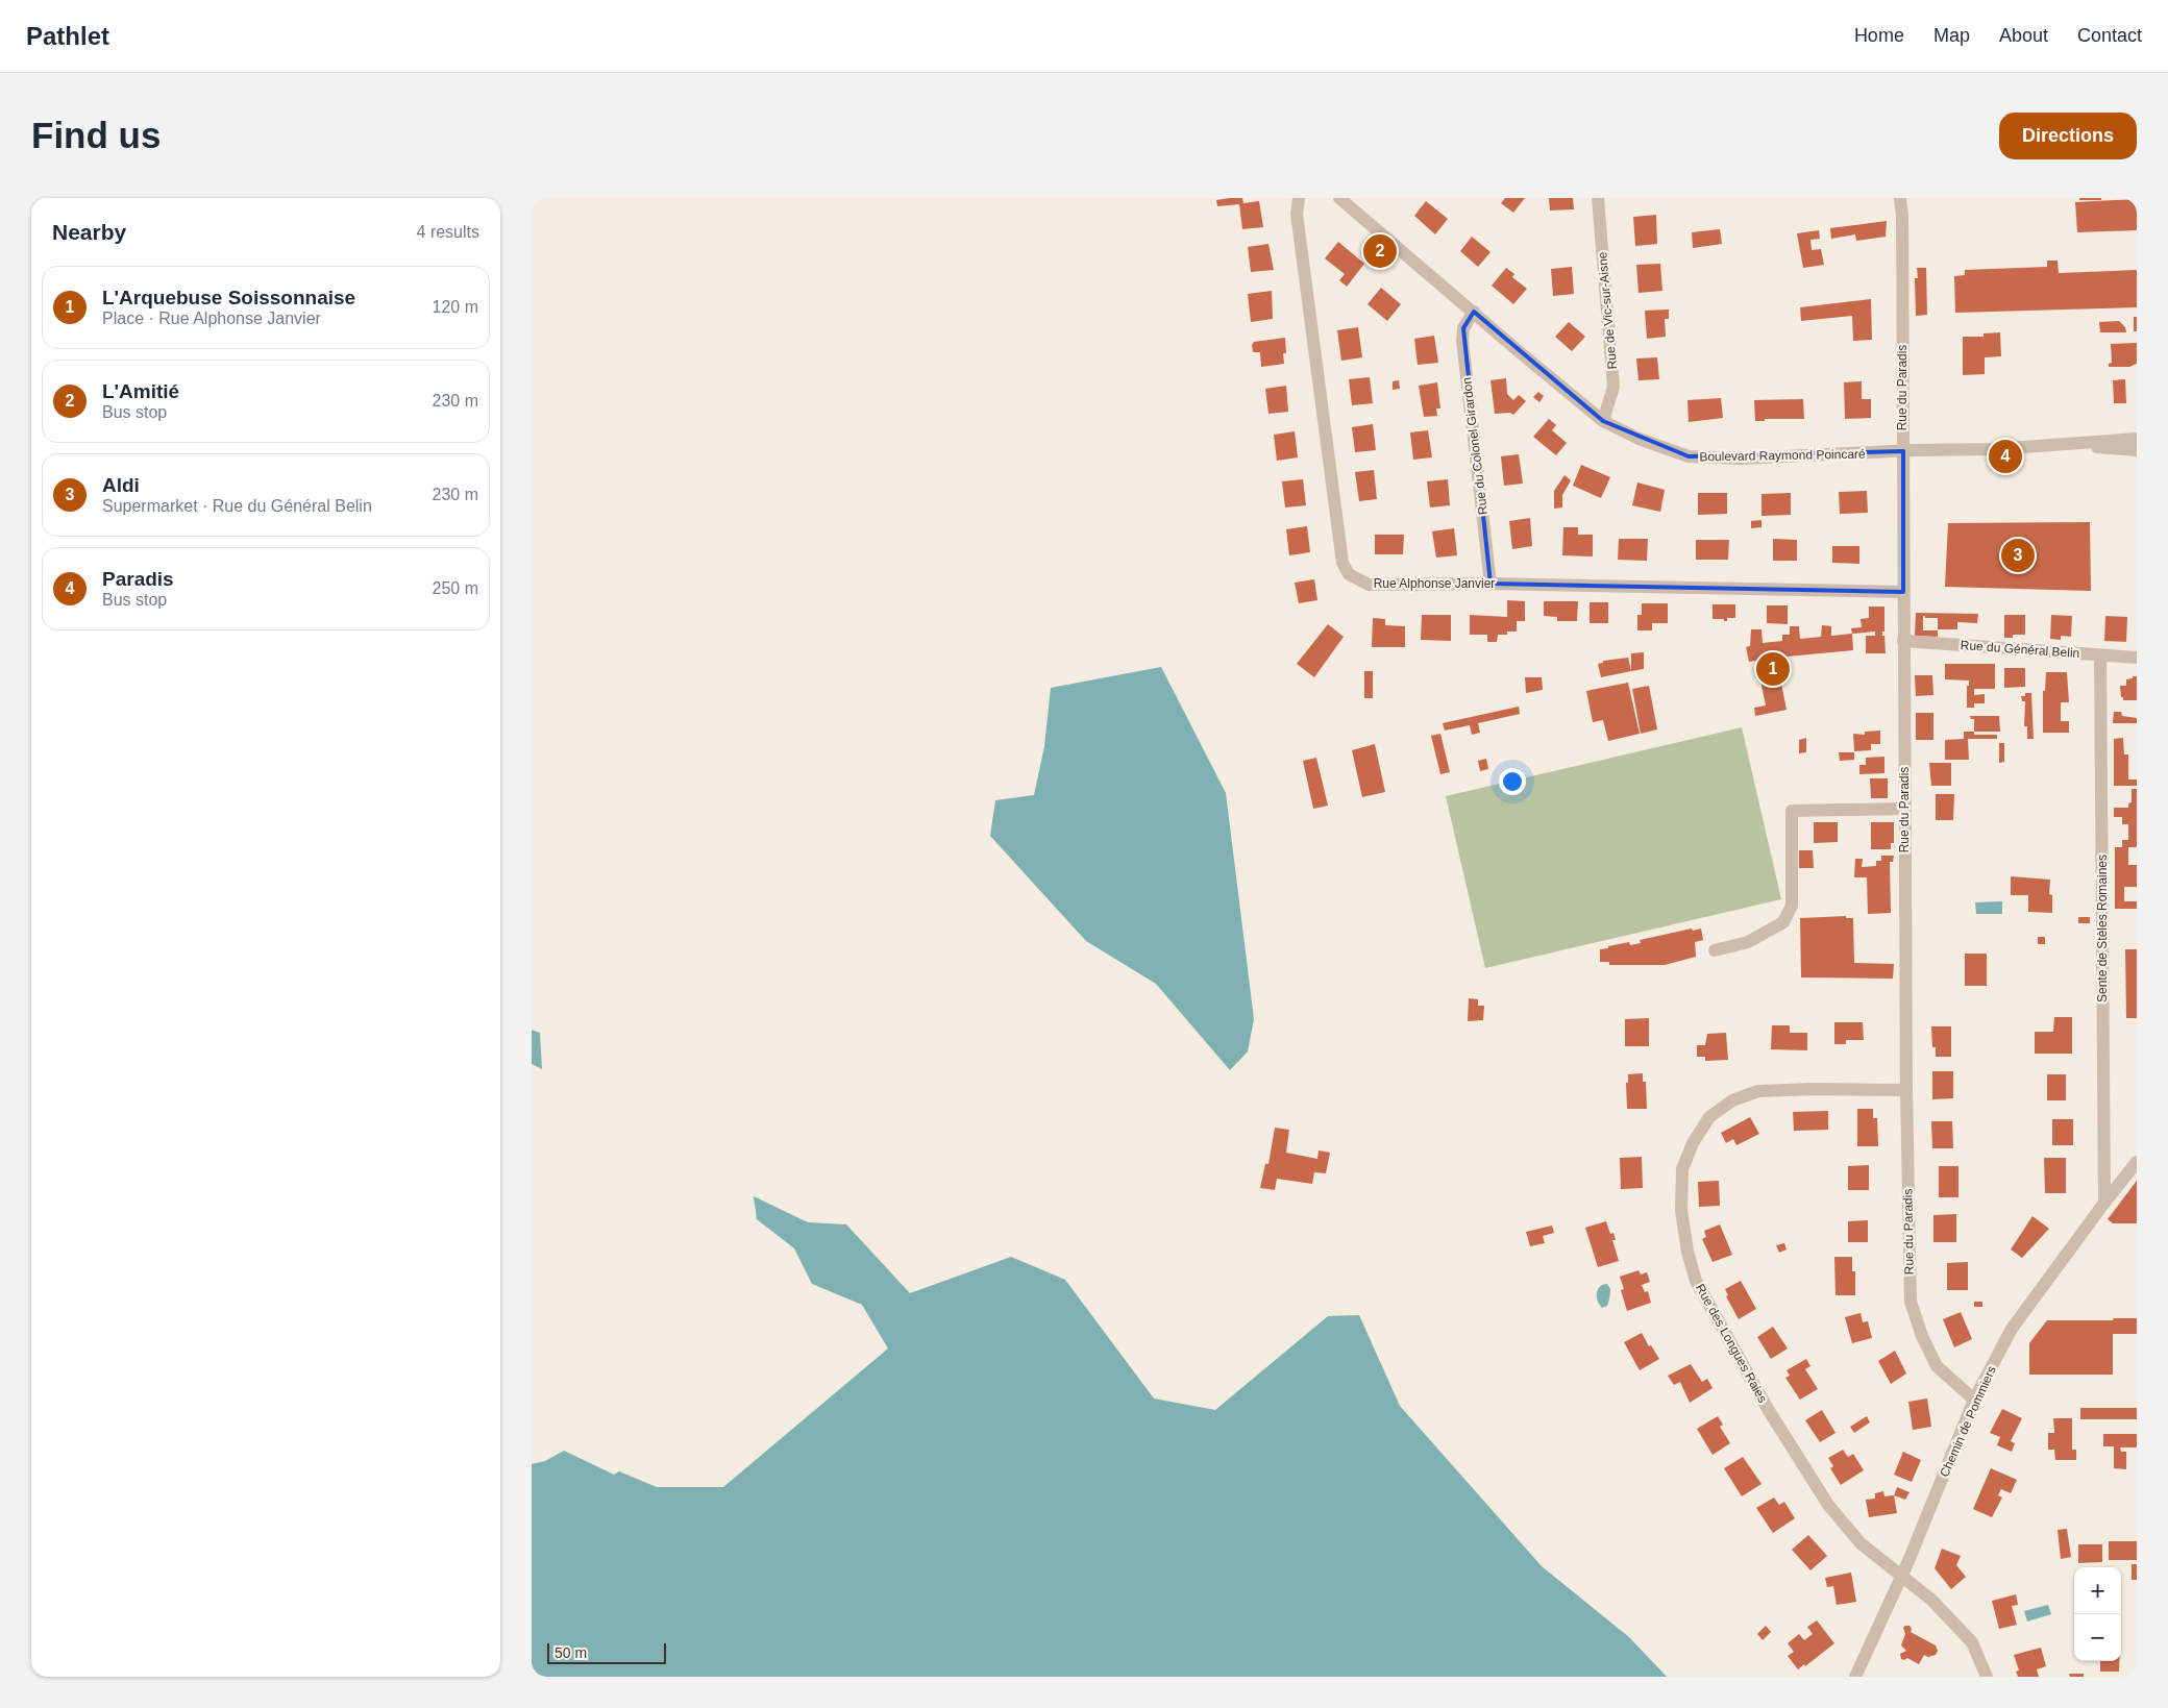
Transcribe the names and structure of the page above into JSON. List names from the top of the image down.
{
  "streets": {
    "street": [
      "Rue de Vic-sur-Aisne",
      "Rue du Paradis",
      "Rue du Colonel Girardon",
      "Boulevard Raymond Poincaré",
      "Rue Alphonse Janvier",
      "Rue du Général Belin",
      "Sente de Stèles Romaines",
      "Rue des Longues Raies",
      "Chemin de Pommiers"
    ]
  },
  "crossings": [
    ["Rue de Vic-sur-Aisne", "Boulevard Raymond Poincaré"],
    ["Rue du Paradis", "Boulevard Raymond Poincaré"],
    ["Rue du Paradis", "Rue Alphonse Janvier"],
    ["Rue du Paradis", "Rue du Général Belin"],
    ["Rue du Paradis", "Rue des Longues Raies"],
    ["Rue du Paradis", "Chemin de Pommiers"],
    ["Rue du Colonel Girardon", "Boulevard Raymond Poincaré"],
    ["Rue du Colonel Girardon", "Rue Alphonse Janvier"],
    ["Rue du Général Belin", "Sente de Stèles Romaines"],
    ["Sente de Stèles Romaines", "Chemin de Pommiers"],
    ["Rue des Longues Raies", "Chemin de Pommiers"]
  ],
  "scale_bar": "50 m",
  "page": {
    "header": "Pathlet",
    "nav": [
      "Home",
      "Map",
      "About",
      "Contact"
    ],
    "buttons": "Directions",
    "title": "Find us",
    "heading": ["Nearby", "4 results"],
    "pins": [
      "2",
      "4",
      "3",
      "1"
    ],
    "list": [
      {
        "mark": "1",
        "name": "L'Arquebuse Soissonnaise",
        "note": "Place · Rue Alphonse Janvier",
        "value": "120 m"
      },
      {
        "mark": "2",
        "name": "L'Amitié",
        "note": "Bus stop",
        "value": "230 m"
      },
      {
        "mark": "3",
        "name": "Aldi",
        "note": "Supermarket · Rue du Général Belin",
        "value": "230 m"
      },
      {
        "mark": "4",
        "name": "Paradis",
        "note": "Bus stop",
        "value": "250 m"
      }
    ],
    "map_buttons": ["+", "−"],
    "scale": "50 m"
  }
}
